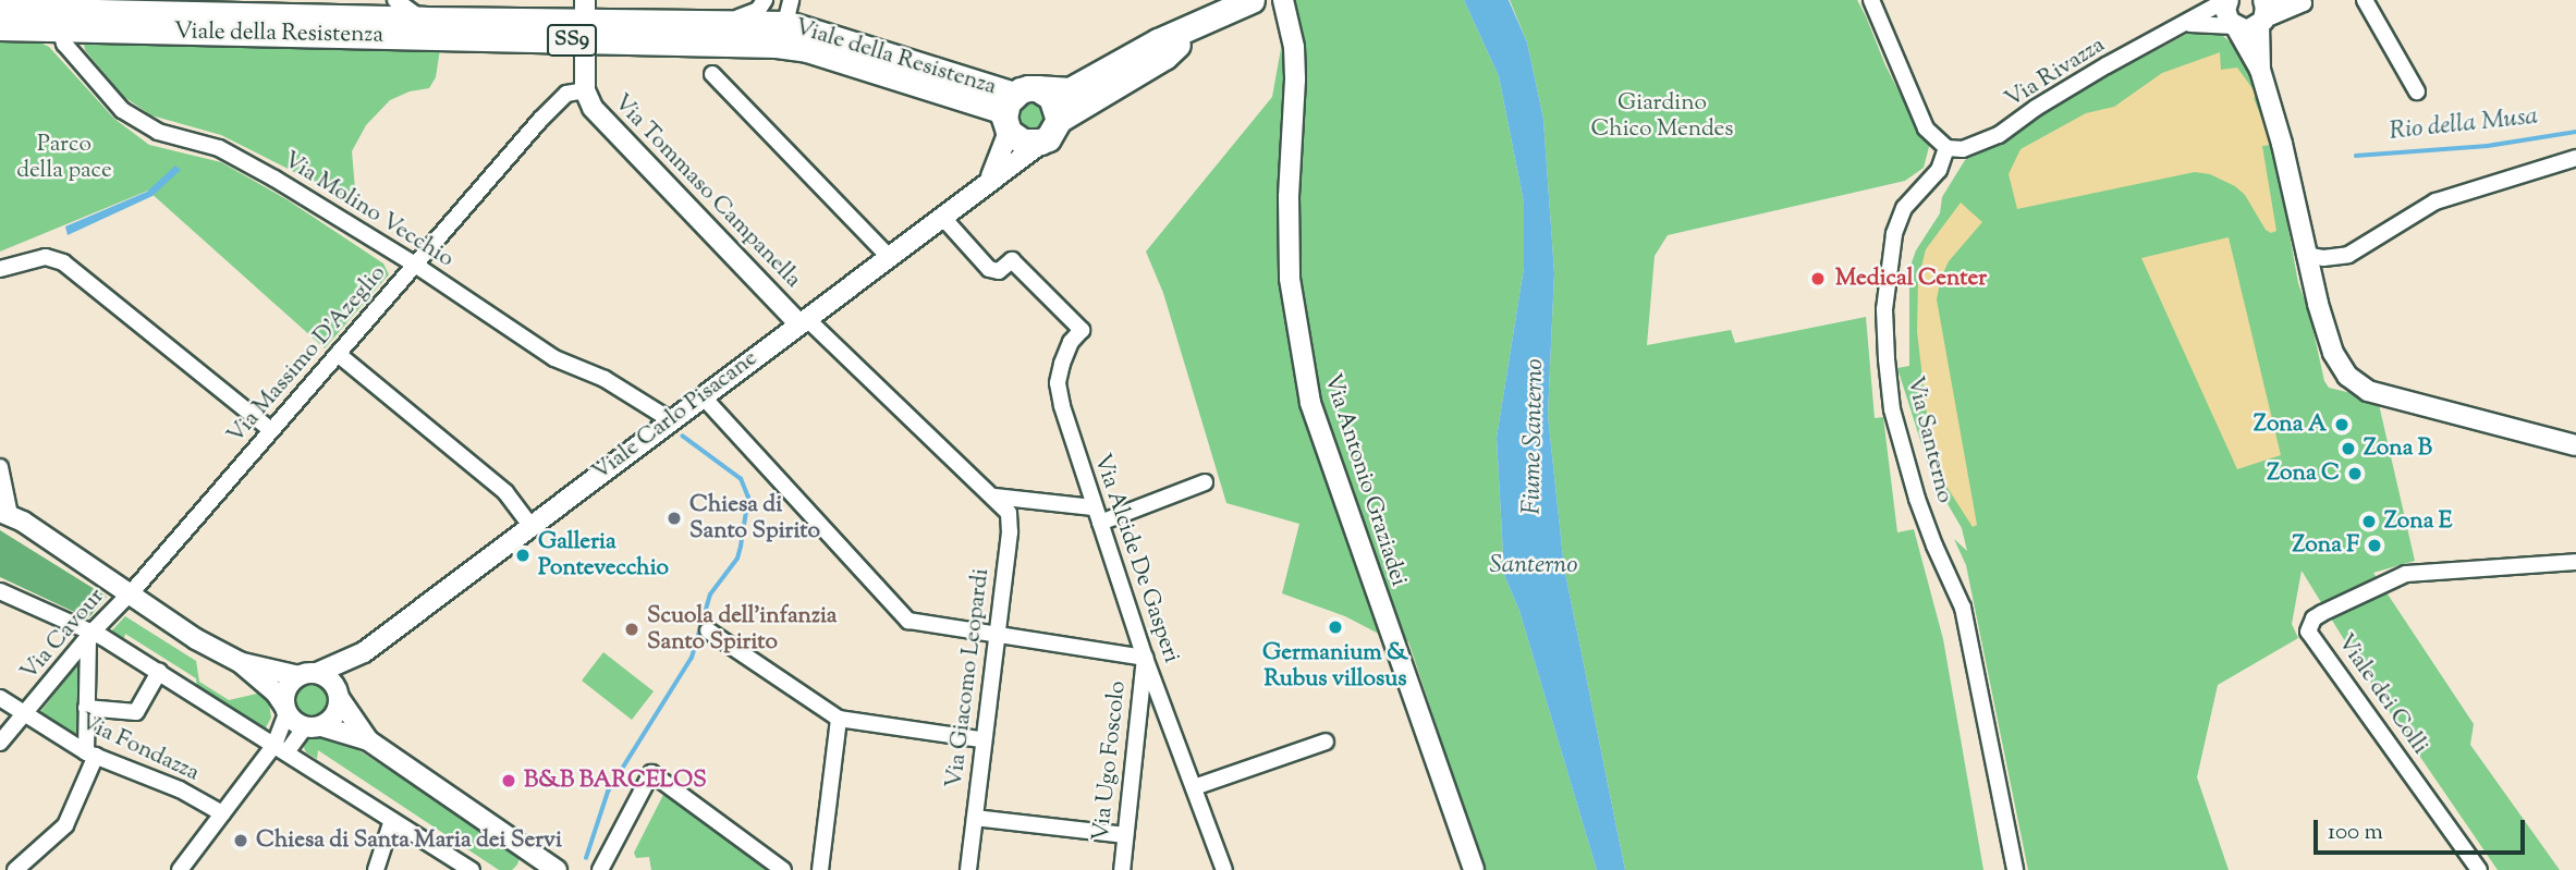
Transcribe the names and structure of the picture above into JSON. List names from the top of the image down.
{
  "streets": {
    "main road": ["Viale della Resistenza", "SS9", "Viale Carlo Pisacane"],
    "street": [
      "Via Rivazza",
      "Via Tommaso Campanella",
      "Via Molino Vecchio",
      "Via Massimo D'Azeglio",
      "Via Santerno",
      "Via Antonio Graziadei",
      "Via Alcide De Gasperi",
      "Via Cavour",
      "Via Giacomo Leopardi",
      "Viale dei Colli",
      "Via Fondazza",
      "Via Ugo Foscolo"
    ]
  },
  "crossings": [
    ["Viale della Resistenza", "Via Tommaso Campanella"],
    ["Viale della Resistenza", "Via Molino Vecchio"],
    ["Viale della Resistenza", "Viale Carlo Pisacane"],
    ["Via Rivazza", "Via Santerno"],
    ["Via Tommaso Campanella", "Via Massimo D'Azeglio"],
    ["Via Tommaso Campanella", "Viale Carlo Pisacane"],
    ["Via Tommaso Campanella", "Via Giacomo Leopardi"],
    ["Via Molino Vecchio", "Via Massimo D'Azeglio"],
    ["Via Molino Vecchio", "Viale Carlo Pisacane"],
    ["Via Massimo D'Azeglio", "Via Cavour"],
    ["Viale Carlo Pisacane", "Via Alcide De Gasperi"],
    ["Viale Carlo Pisacane", "Via Giacomo Leopardi"],
    ["Via Alcide De Gasperi", "Via Ugo Foscolo"],
    ["Via Cavour", "Via Fondazza"]
  ],
  "water": ["Rio della Musa", "Fiume Santerno", "Santerno"],
  "parks": ["Giardino Chico Mendes", "Parco della pace"],
  "places": [
    "Medical Center",
    "Zona A",
    "Zona B",
    "Zona C",
    "Chiesa di Santo Spirito",
    "Zona E",
    "Zona F",
    "Galleria Pontevecchio",
    "Germanium & Rubus villosus",
    "Scuola dell'infanzia Santo Spirito",
    "B&B BARCELOS",
    "Chiesa di Santa Maria dei Servi"
  ],
  "scale_bar": "100 m"
}
